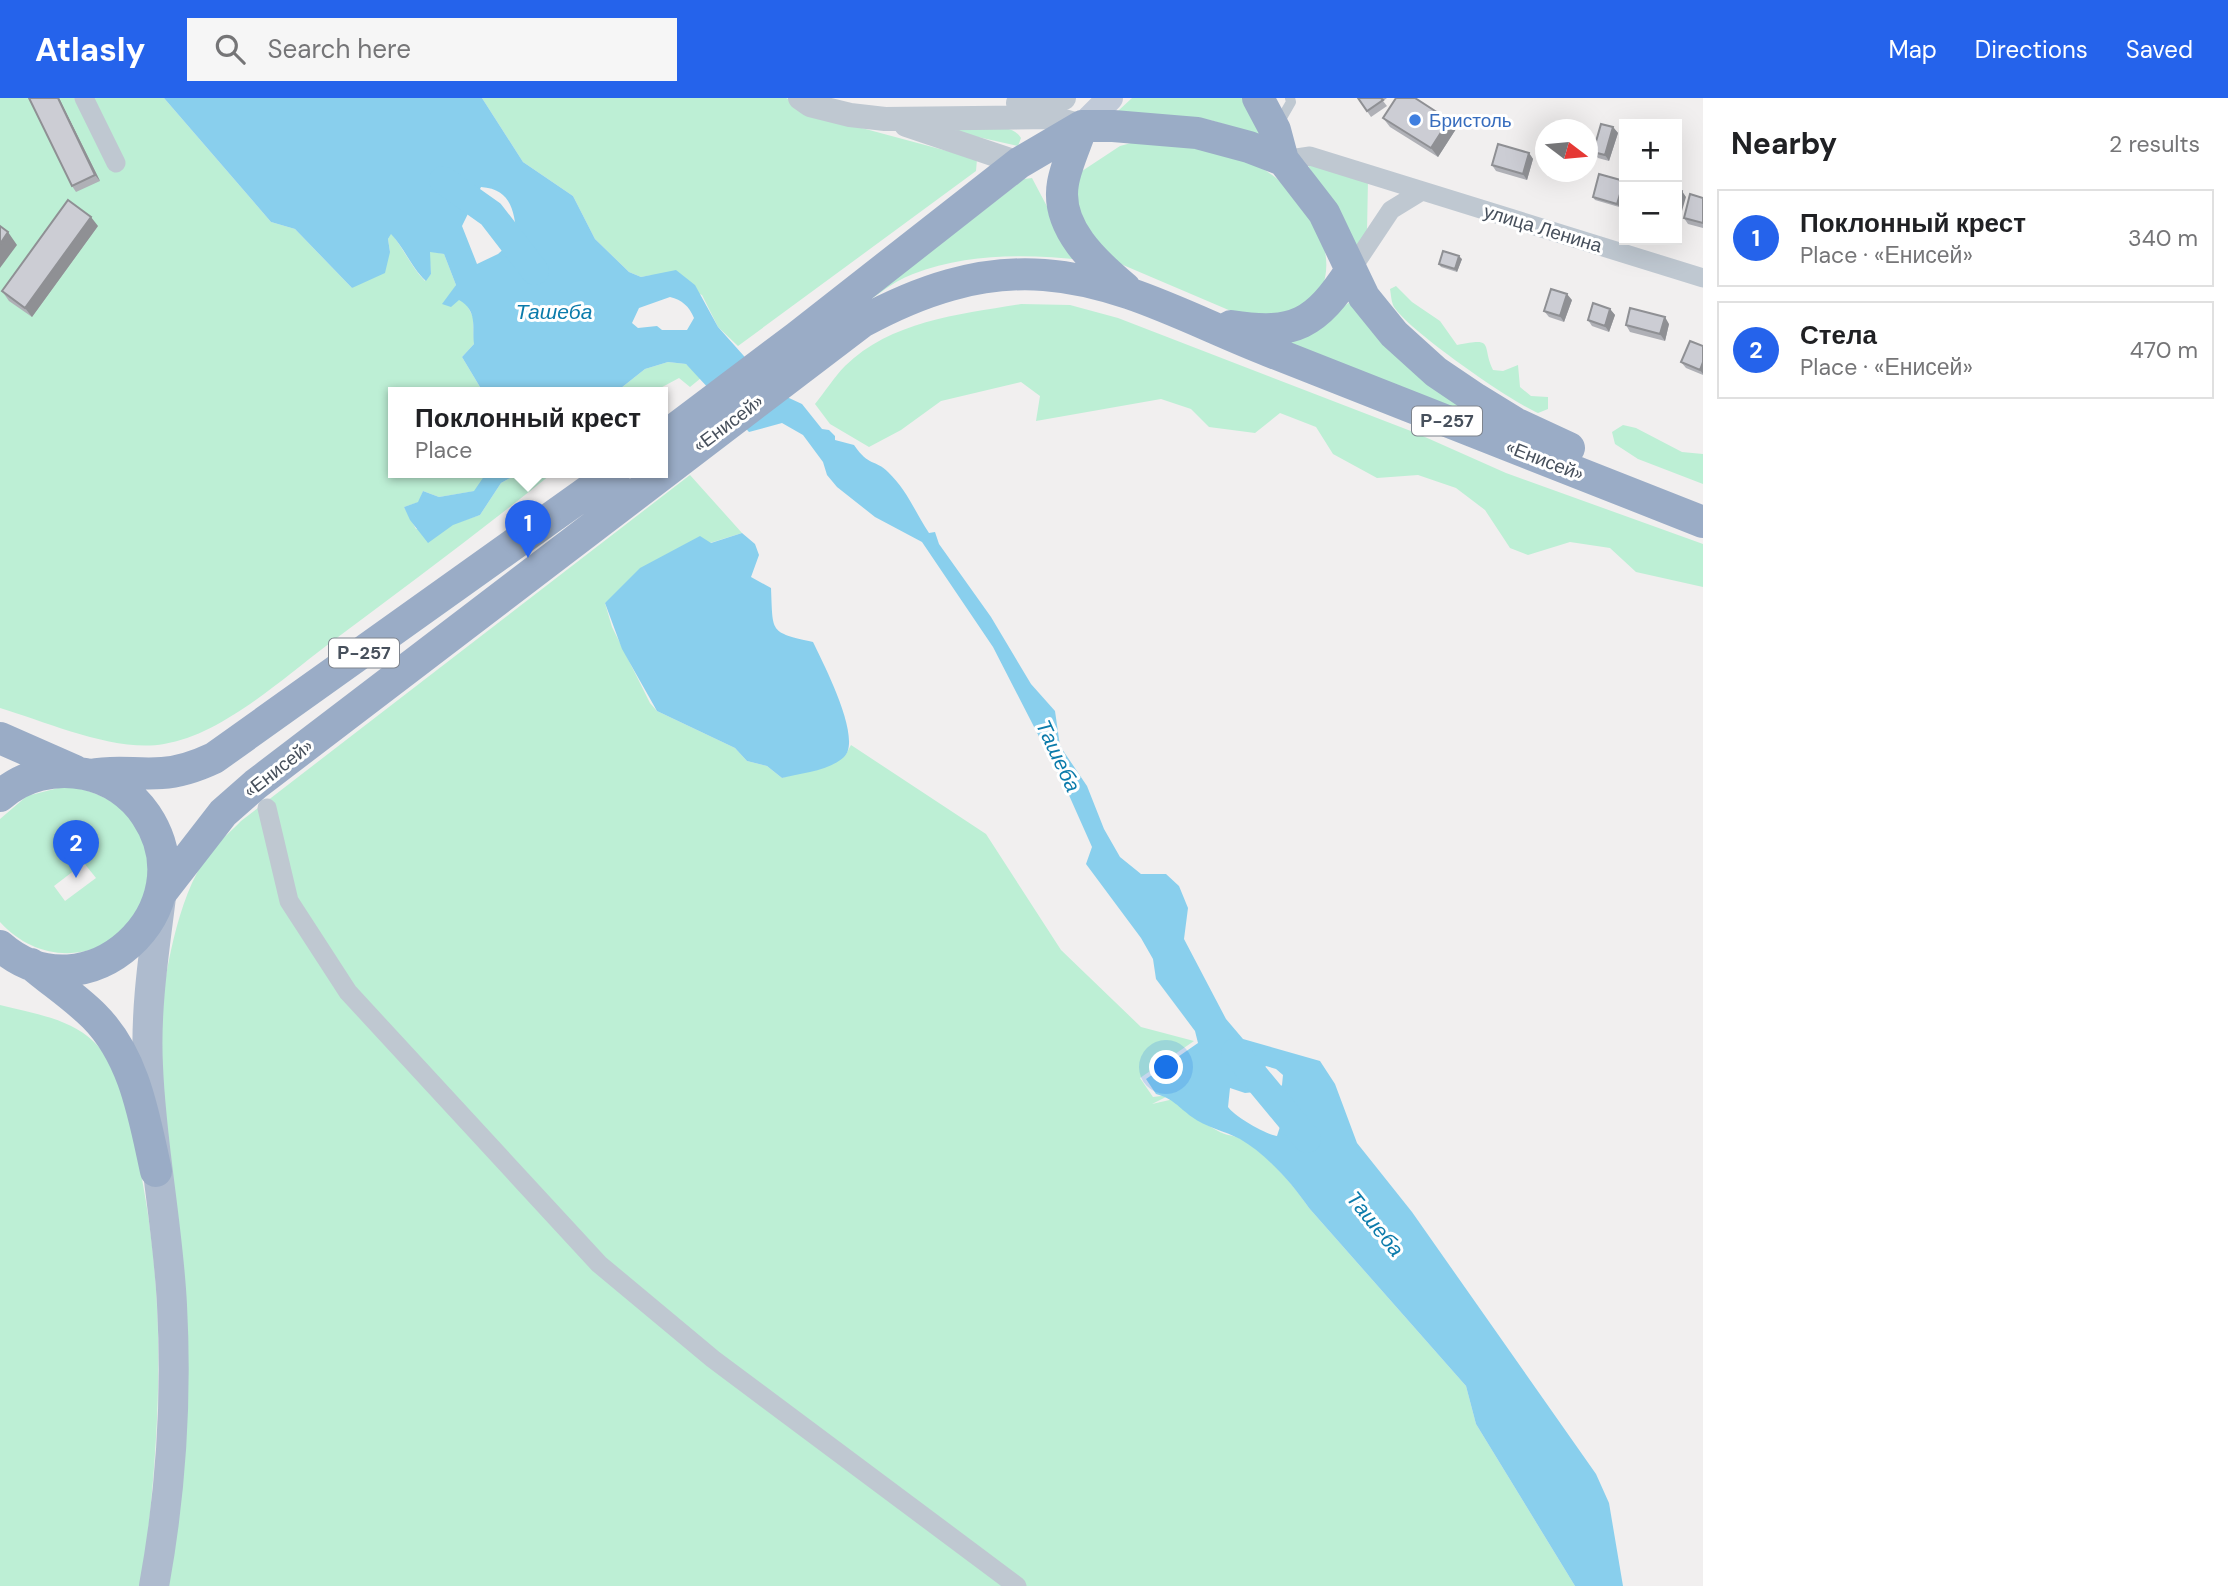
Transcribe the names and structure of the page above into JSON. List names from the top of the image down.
{
  "streets": {
    "highway": ["Р-257", "«Енисей»"],
    "street": ["улица Ленина"]
  },
  "crossings": [
    ["улица Ленина", "«Енисей»"]
  ],
  "water": ["Ташеба"],
  "places": ["Бристоль"],
  "north": "right",
  "page": {
    "header": "Atlasly",
    "search": "Search here",
    "nav": ["Map", "Directions", "Saved"],
    "heading": ["Nearby", "2 results"],
    "map_buttons": ["+", "−"],
    "list": [
      {
        "mark": "1",
        "name": "Поклонный крест",
        "note": "Place · «Енисей»",
        "value": "340 m"
      },
      {
        "mark": "2",
        "name": "Стела",
        "note": "Place · «Енисей»",
        "value": "470 m"
      }
    ],
    "popup": ["Поклонный крест", "Place"],
    "pins": ["1", "2"]
  }
}
